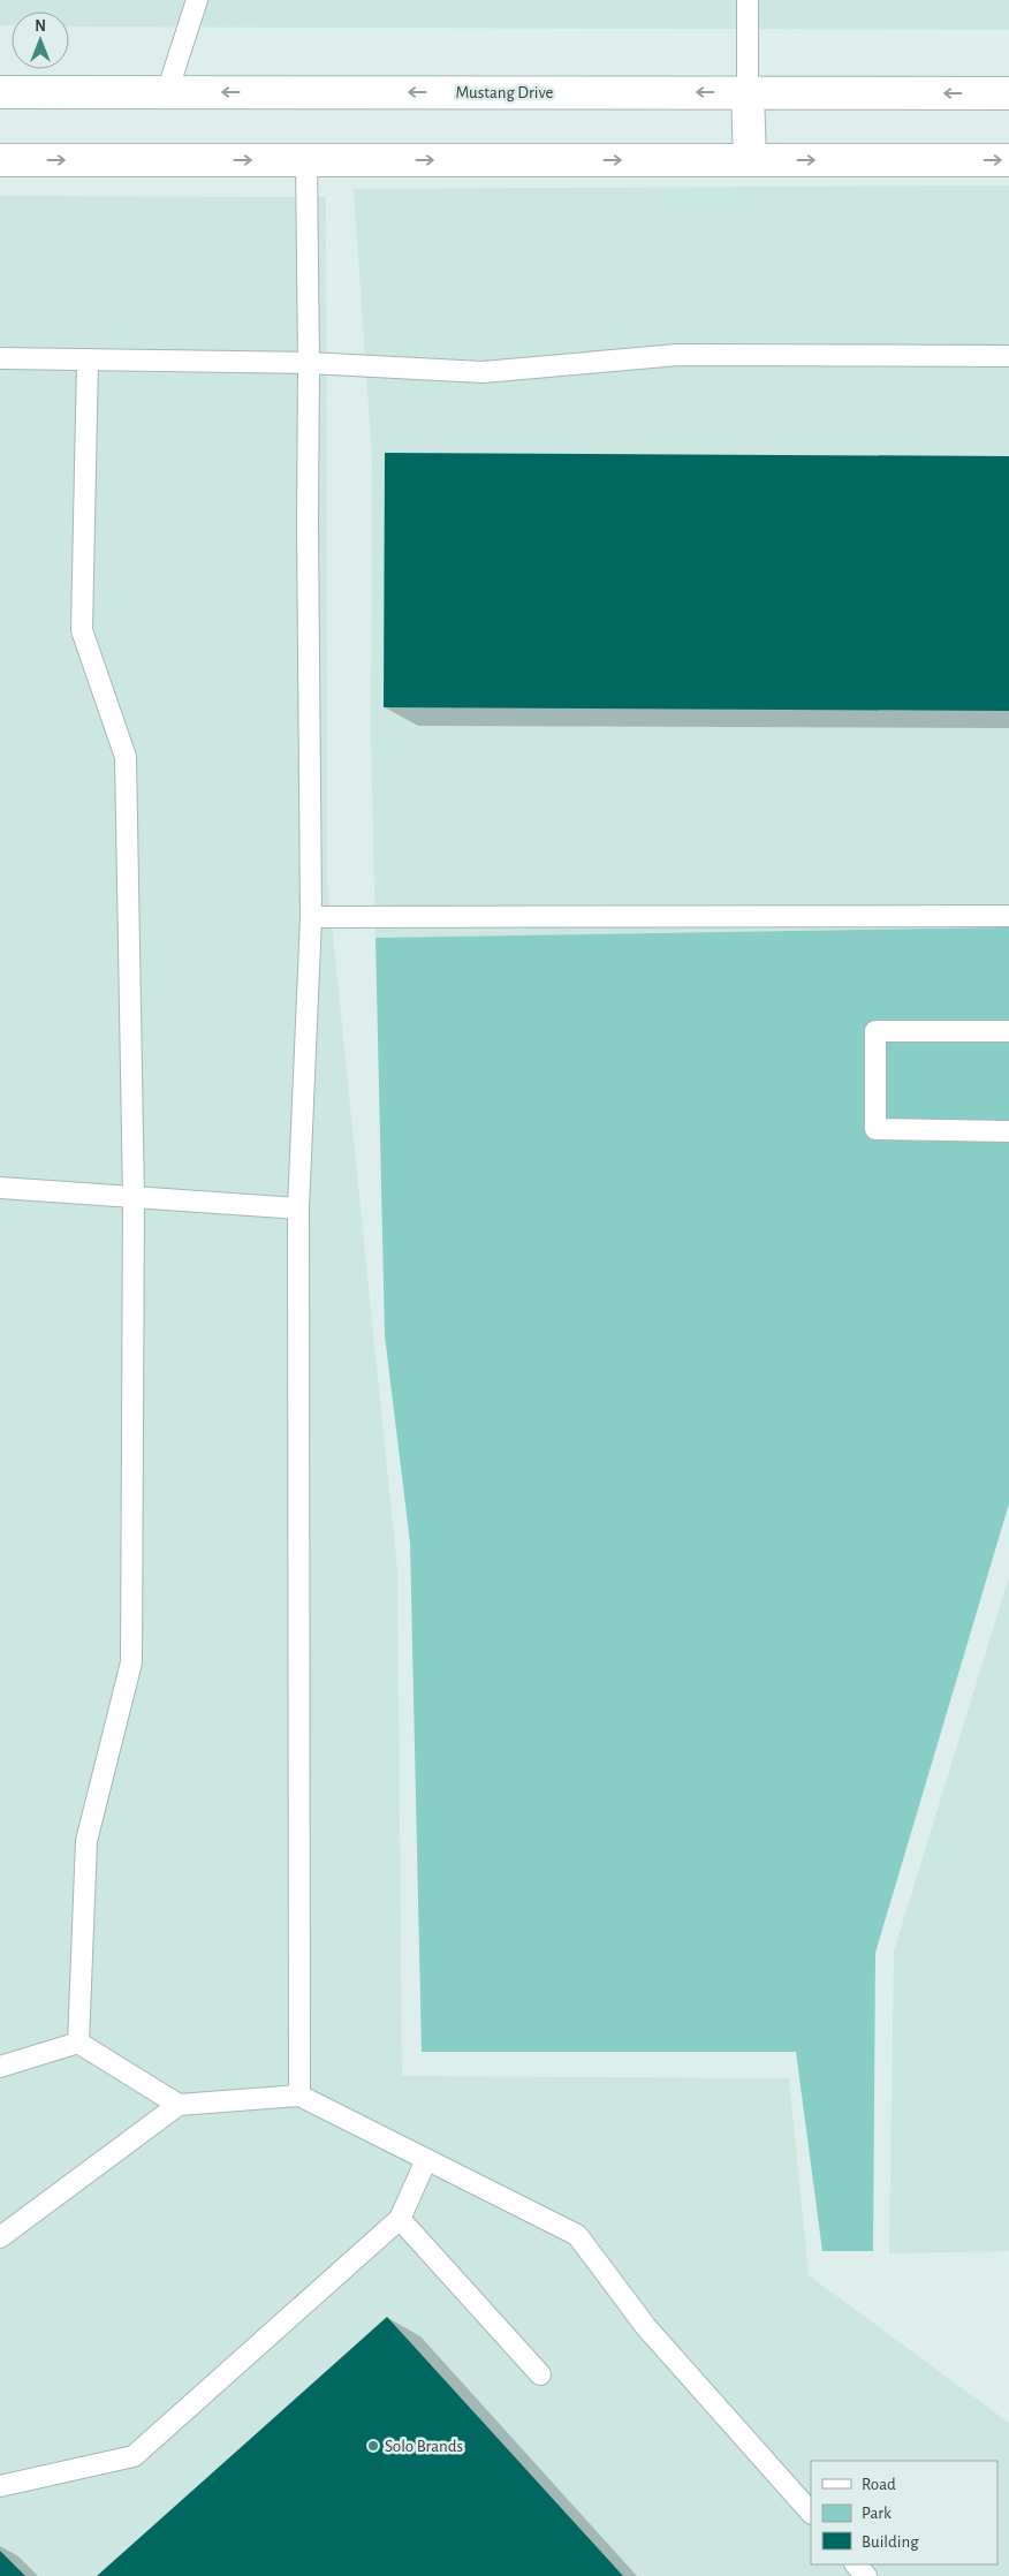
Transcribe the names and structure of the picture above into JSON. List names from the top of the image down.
{
  "streets": {
    "main road": ["Mustang Drive"]
  },
  "places": ["Solo Brands"],
  "legend": ["Road", "Park", "Building"],
  "north": "top"
}
